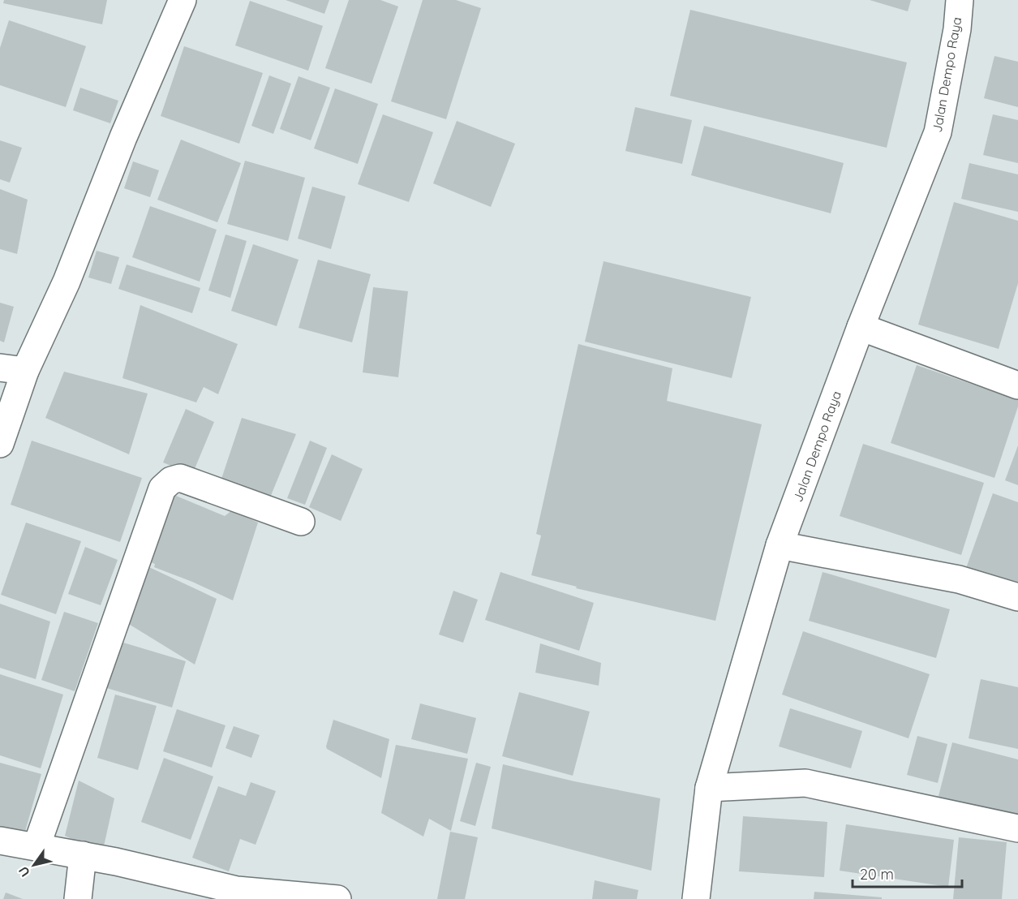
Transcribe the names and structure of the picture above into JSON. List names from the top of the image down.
{
  "streets": {
    "street": ["Jalan Dempo Raya"]
  },
  "scale_bar": "20 m",
  "north": "bottom left"
}
